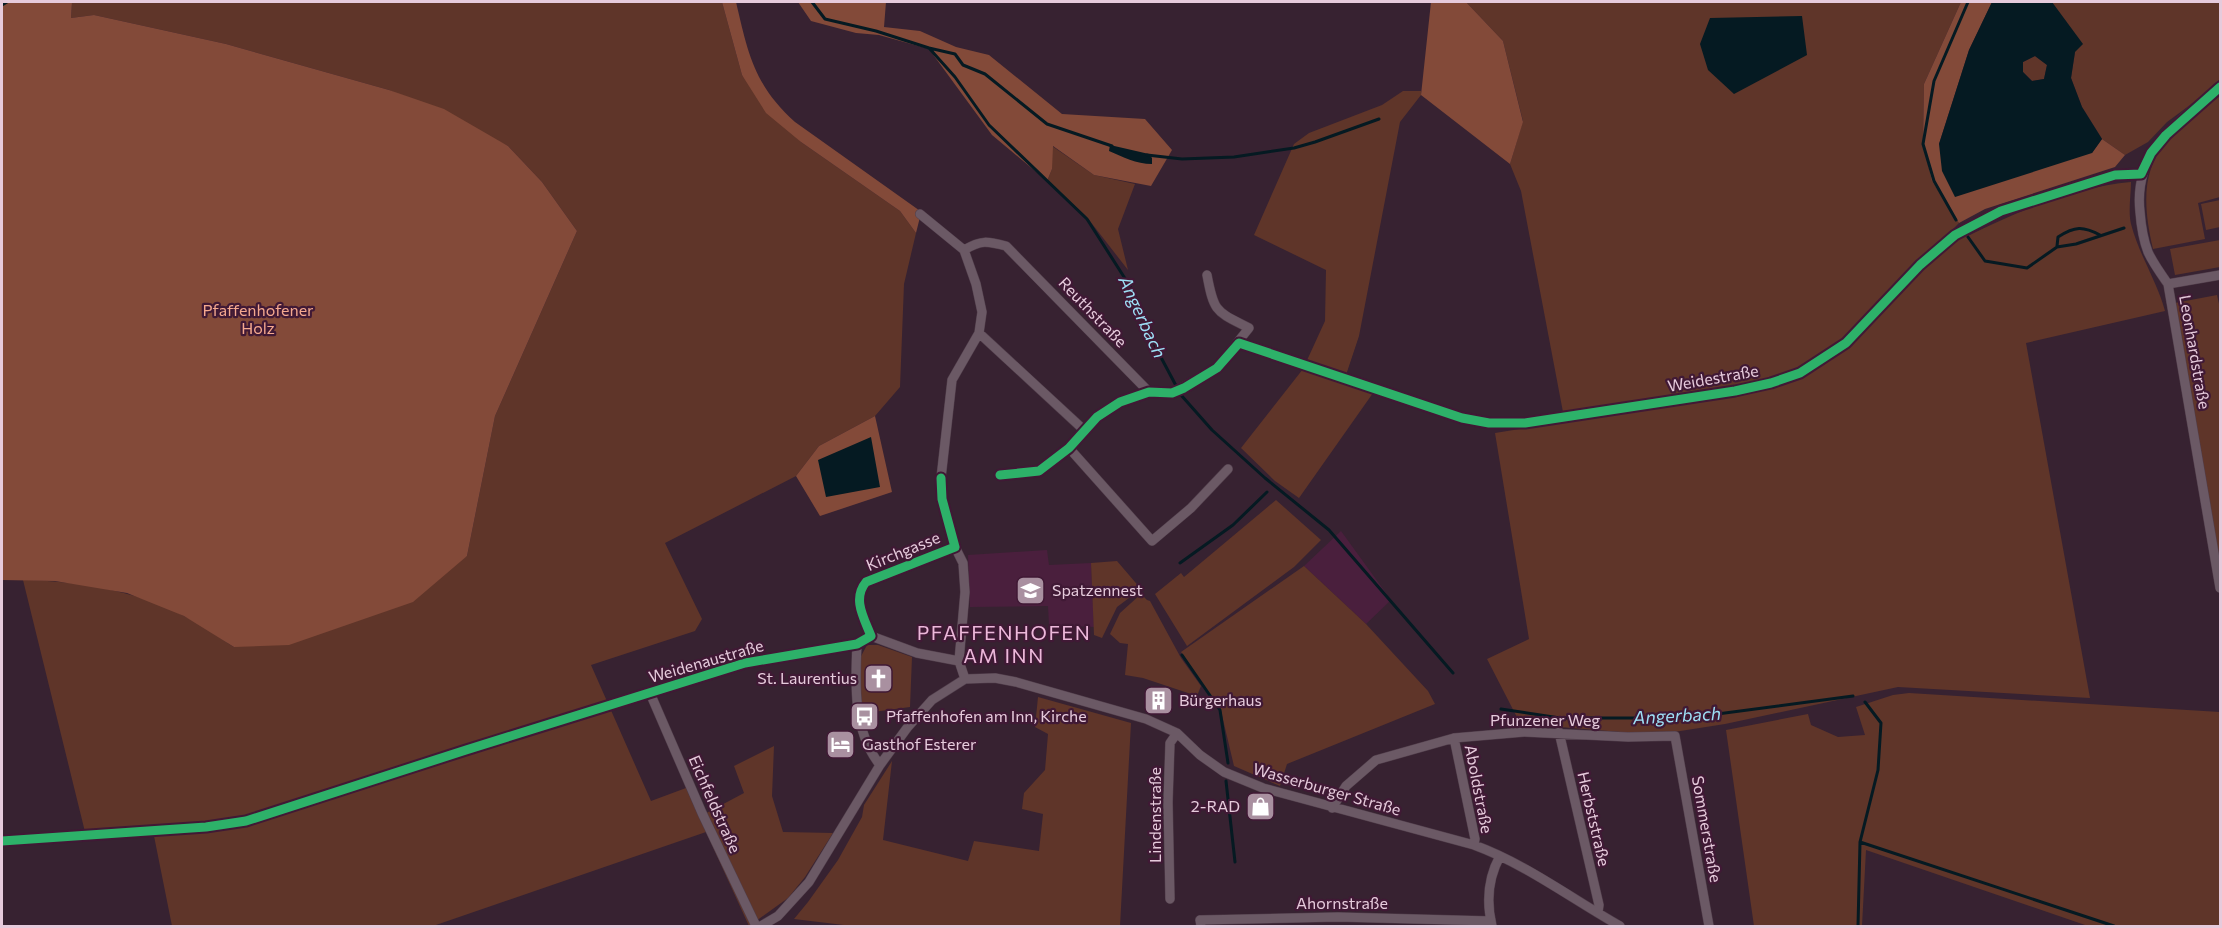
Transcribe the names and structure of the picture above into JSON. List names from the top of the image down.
{
  "streets": {
    "street": [
      "Reuthstraße",
      "Leonhardstraße",
      "Weidestraße",
      "Kirchgasse",
      "Weidenaustraße",
      "Pfunzener Weg",
      "Wasserburger Straße",
      "Aboldstraße",
      "Eichfeldstraße",
      "Lindenstraße",
      "Herbststraße",
      "Sommerstraße",
      "Ahornstraße"
    ]
  },
  "crossings": [
    ["Leonhardstraße", "Weidestraße"],
    ["Weidenaustraße", "Eichfeldstraße"],
    ["Pfunzener Weg", "Wasserburger Straße"],
    ["Pfunzener Weg", "Aboldstraße"],
    ["Pfunzener Weg", "Herbststraße"],
    ["Pfunzener Weg", "Sommerstraße"],
    ["Wasserburger Straße", "Aboldstraße"],
    ["Wasserburger Straße", "Lindenstraße"],
    ["Wasserburger Straße", "Herbststraße"]
  ],
  "districts": ["PFAFFENHOFEN AM INN"],
  "water": ["Angerbach"],
  "parks": ["Pfaffenhofener Holz"],
  "places": {
    "school or university": ["Spatzennest"],
    "church": ["St. Laurentius"],
    "building": ["Bürgerhaus"],
    "bus stop": ["Pfaffenhofen am Inn, Kirche"],
    "hotel": ["Gasthof Esterer"],
    "shop": ["2-RAD"]
  }
}
